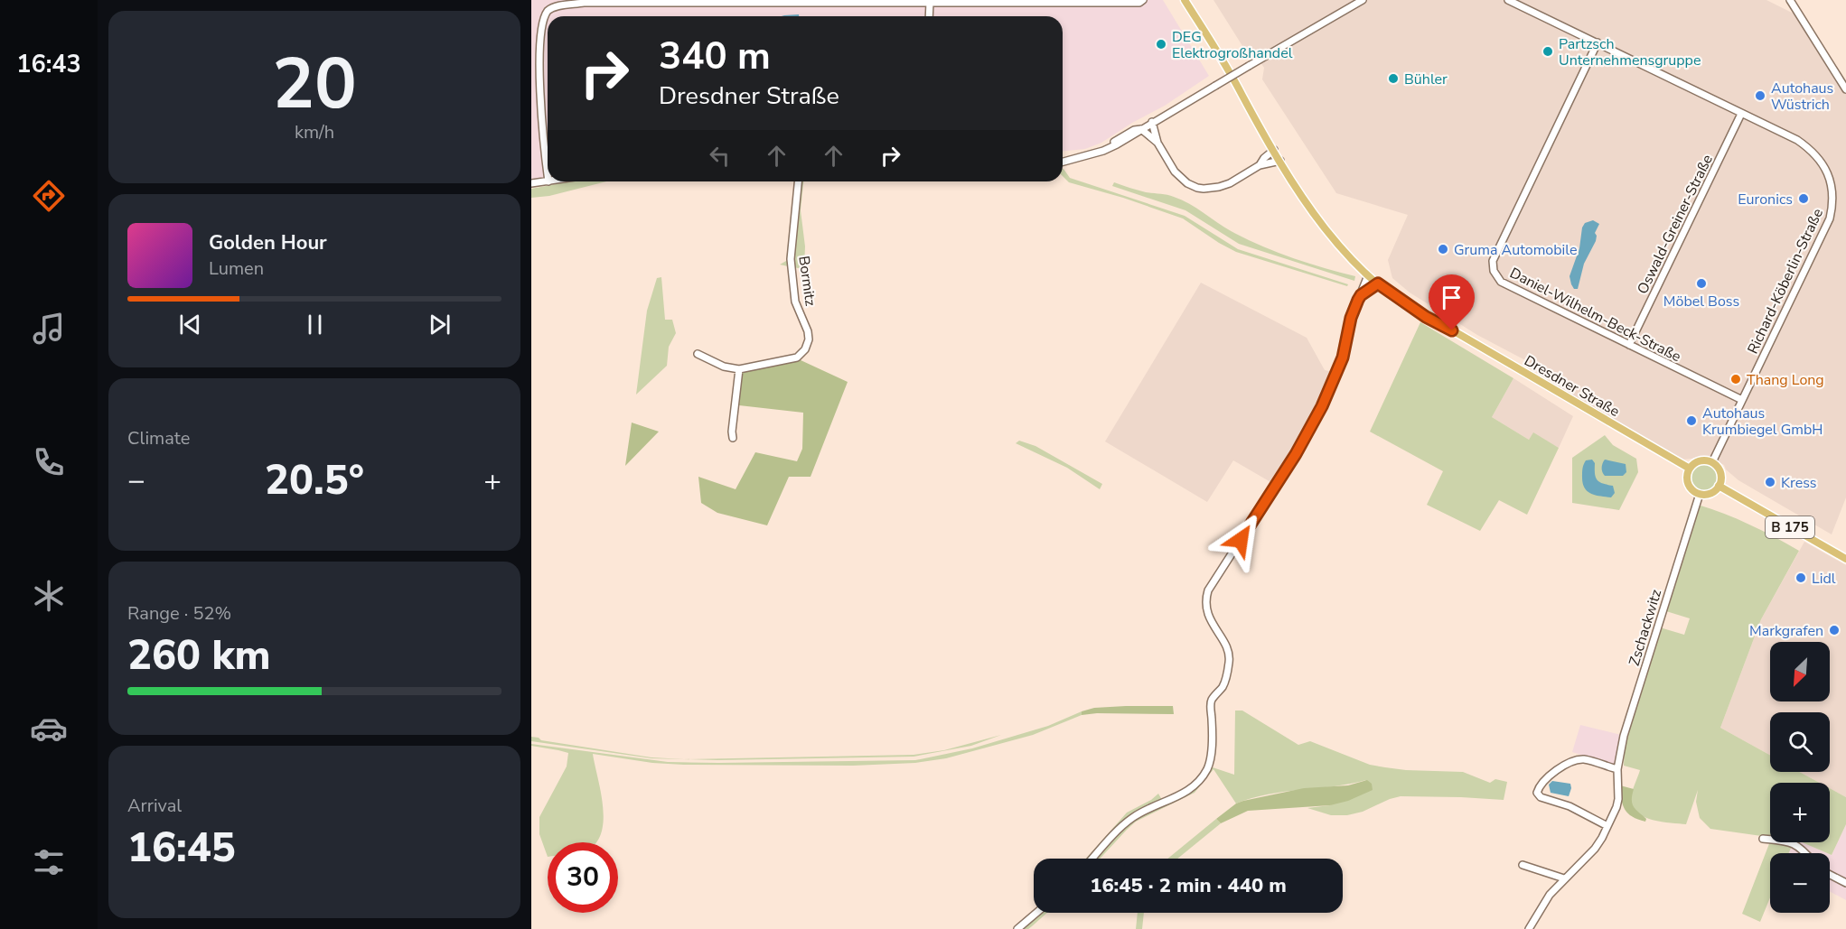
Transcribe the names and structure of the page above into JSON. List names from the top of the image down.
{
  "streets": {
    "main road": ["Dresdner Straße", "B 175"],
    "street": [
      "Oswald-Greiner-Straße",
      "Bormitz",
      "Richard-Köberlin-Straße",
      "Daniel-Wilhelm-Beck-Straße",
      "Zschackwitz"
    ]
  },
  "crossings": [
    ["Oswald-Greiner-Straße", "Richard-Köberlin-Straße"],
    ["Oswald-Greiner-Straße", "Daniel-Wilhelm-Beck-Straße"],
    ["Richard-Köberlin-Straße", "Daniel-Wilhelm-Beck-Straße"],
    ["Richard-Köberlin-Straße", "Dresdner Straße"],
    ["Richard-Köberlin-Straße", "B 175"],
    ["Richard-Köberlin-Straße", "Zschackwitz"],
    ["Dresdner Straße", "B 175"],
    ["Dresdner Straße", "Zschackwitz"],
    ["B 175", "Zschackwitz"]
  ],
  "places": [
    "DEG Elektrogroßhandel",
    "Partzsch Unternehmensgruppe",
    "Bühler",
    "Autohaus Wüstrich",
    "Euronics",
    "Gruma Automobile",
    "Möbel Boss",
    "Thang Long",
    "Autohaus Krumbiegel GmbH",
    "Kress",
    "Lidl",
    "Markgrafen"
  ],
  "north": "bottom left",
  "page": {
    "tabs": "16:43",
    "tile": [
      ["20", "km/h"],
      "Climate",
      ["Range · 52%", "260 km"],
      ["Arrival", "16:45"]
    ],
    "turn": ["340 m", "Dresdner Straße"],
    "song": ["Golden Hour", "Lumen"],
    "heat": ["−", "20.5°", "+"],
    "map_buttons": ["+", "−"],
    "limit": "30",
    "trip": "16:45 · 2 min · 440 m"
  }
}
